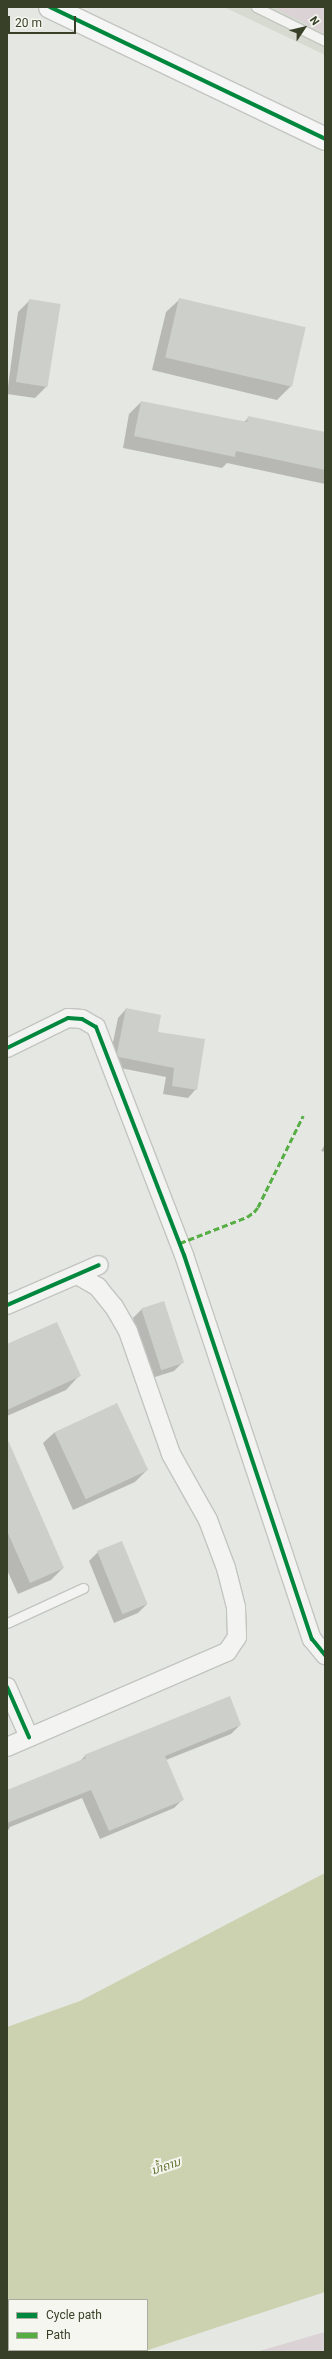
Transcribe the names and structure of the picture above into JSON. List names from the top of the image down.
{
  "water": ["ນ້ຳຄານ"],
  "legend": ["Cycle path", "Path"],
  "scale_bar": "20 m",
  "north": "top right"
}
